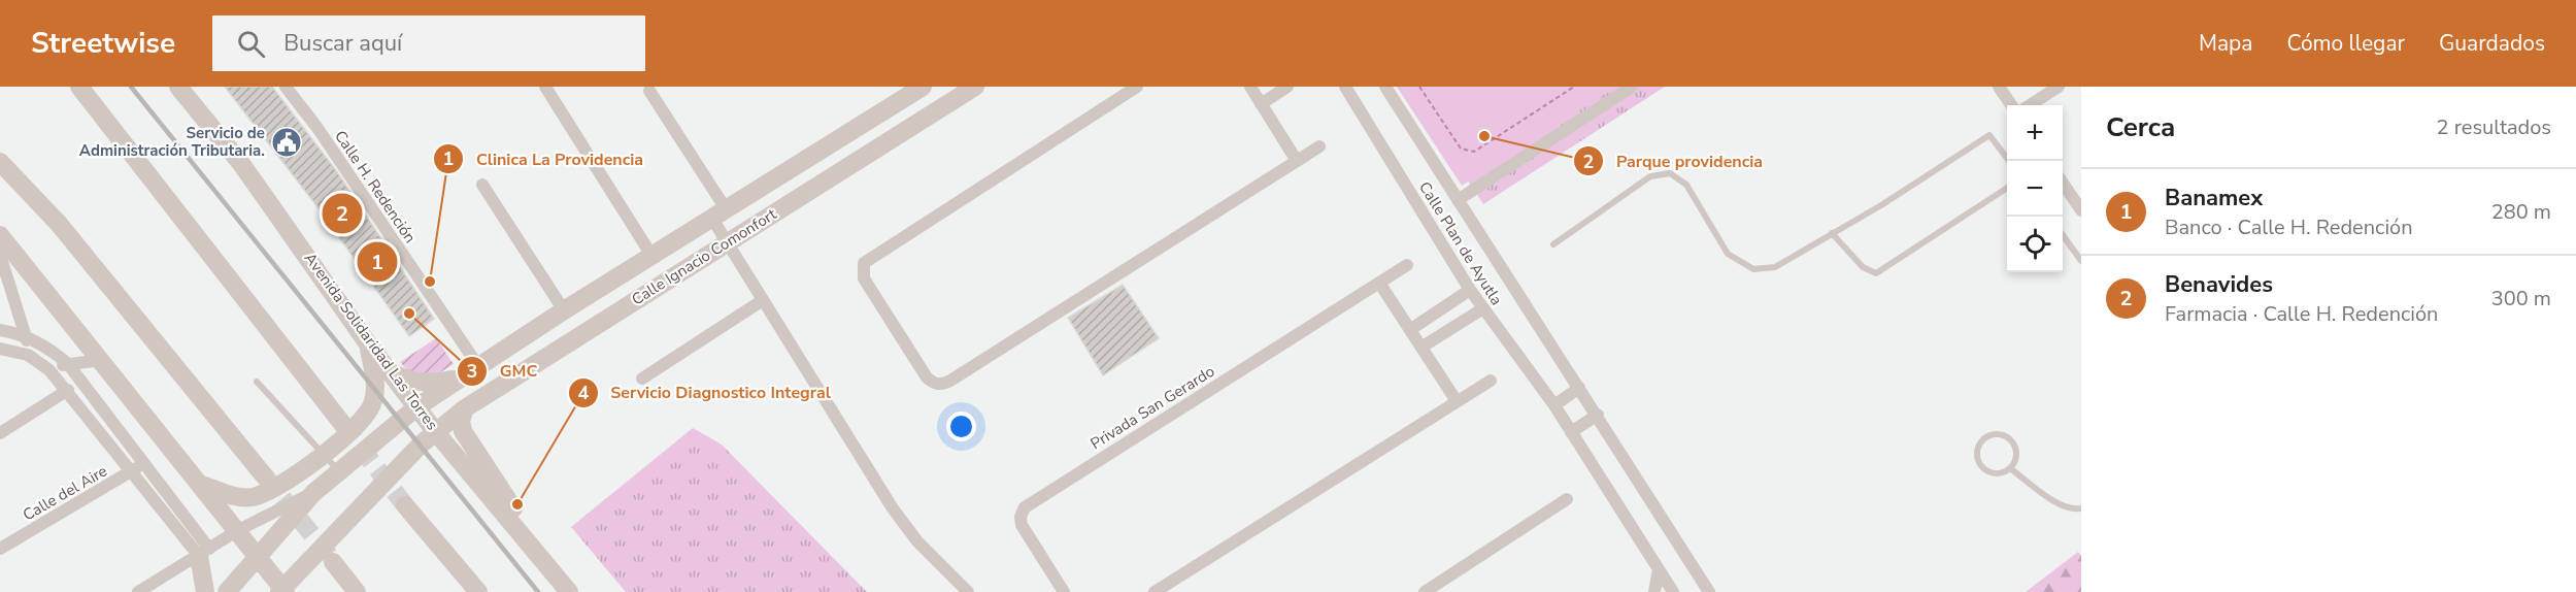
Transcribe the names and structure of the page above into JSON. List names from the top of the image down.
{
  "streets": {
    "main road": ["Calle Ignacio Comonfort", "Avenida Solidaridad Las Torres"],
    "street": [
      "Calle H. Redención",
      "Calle Plan de Ayutla",
      "Privada San Gerardo",
      "Calle del Aire"
    ]
  },
  "crossings": [
    ["Calle H. Redención", "Calle Ignacio Comonfort"],
    ["Calle Ignacio Comonfort", "Avenida Solidaridad Las Torres"]
  ],
  "places": {
    "other": [
      "Parque providencia",
      "Clinica La Providencia",
      "GMC",
      "Servicio Diagnostico Integral"
    ],
    "public building": ["Servicio de Administración Tributaria."]
  },
  "page": {
    "header": "Streetwise",
    "search": "Buscar aquí",
    "nav": ["Mapa", "Cómo llegar", "Guardados"],
    "heading": ["Cerca", "2 resultados"],
    "map_buttons": ["+", "−"],
    "list": [
      {
        "mark": "1",
        "name": "Banamex",
        "note": "Banco · Calle H. Redención",
        "value": "280 m"
      },
      {
        "mark": "2",
        "name": "Benavides",
        "note": "Farmacia · Calle H. Redención",
        "value": "300 m"
      }
    ],
    "pins": ["2", "1"]
  }
}
